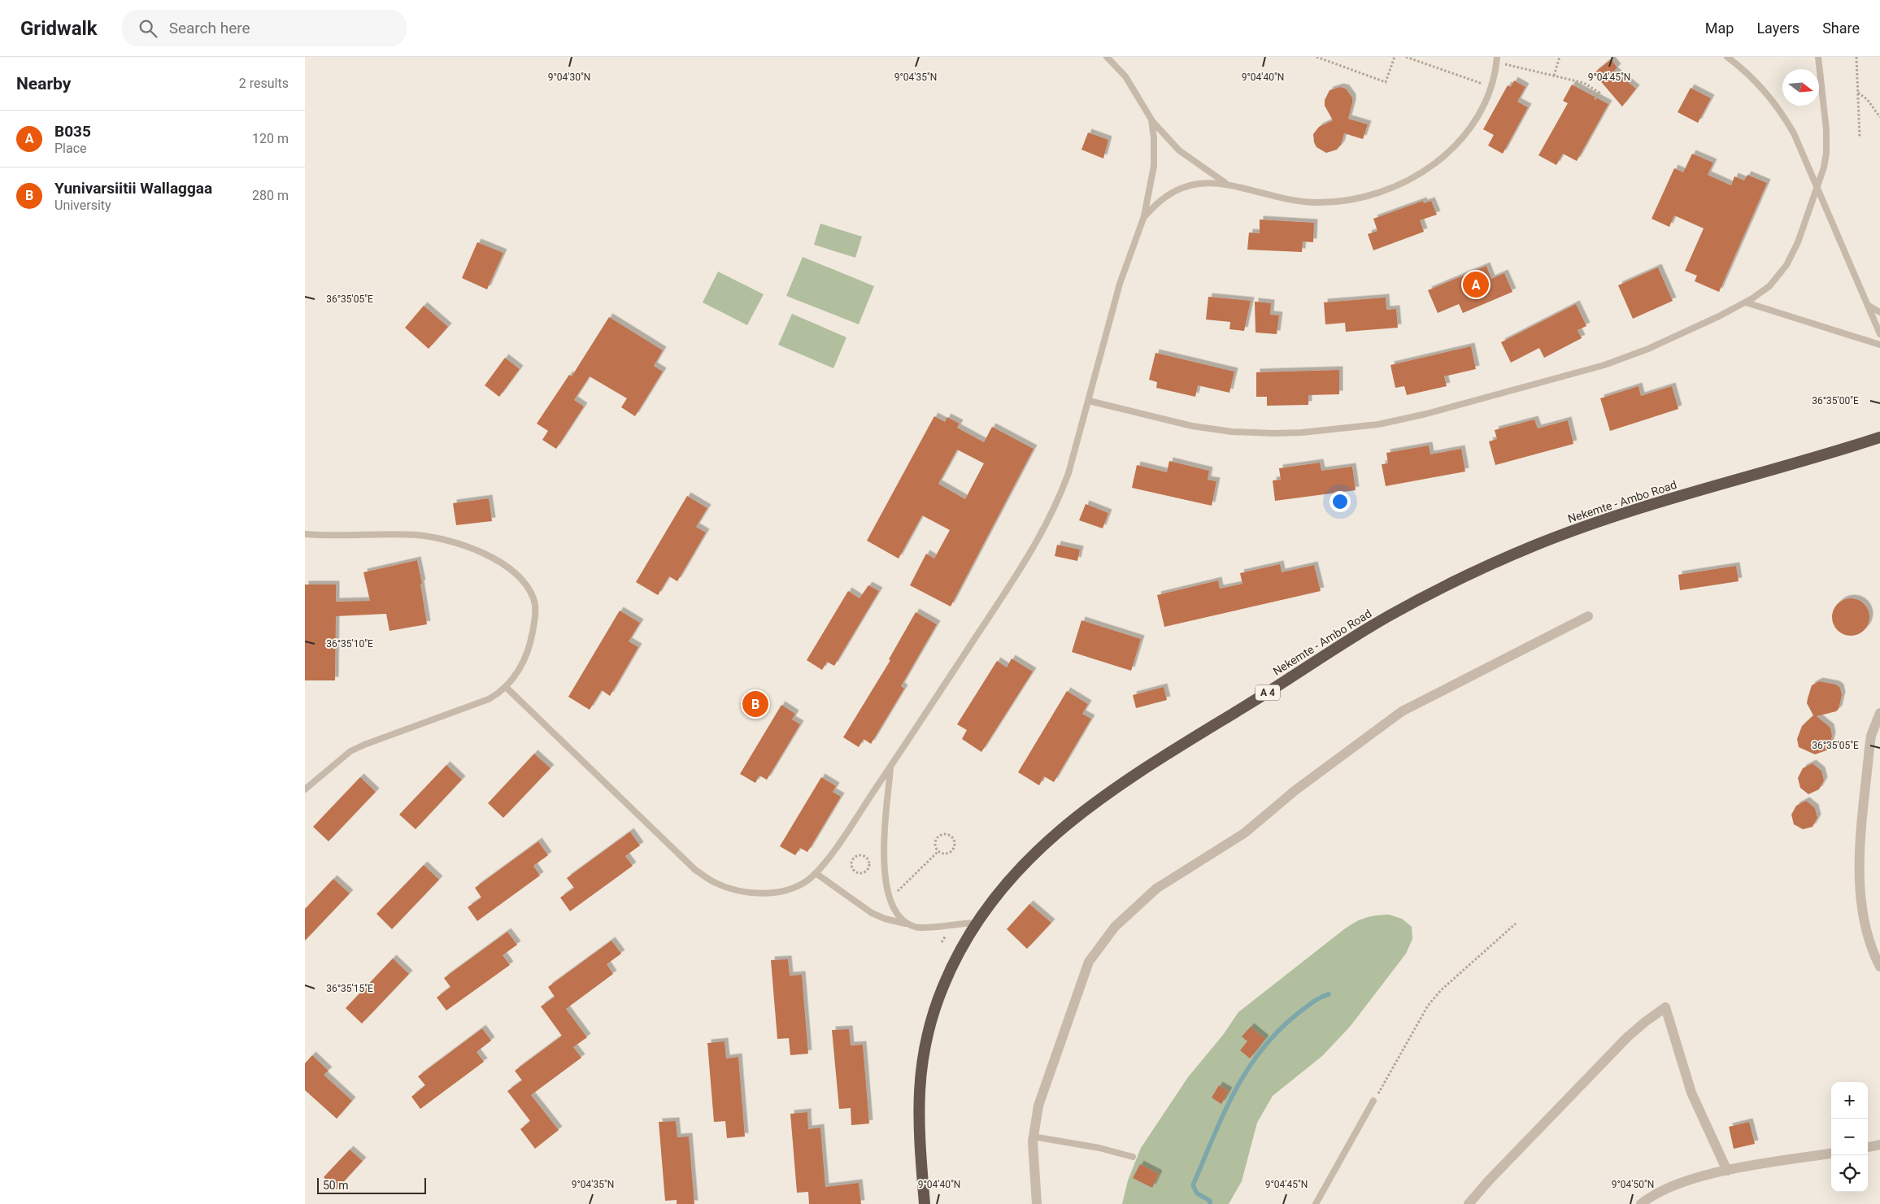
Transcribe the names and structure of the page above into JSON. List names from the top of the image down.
{
  "streets": {
    "highway": ["Nekemte - Ambo Road", "A 4"]
  },
  "scale_bar": "50 m",
  "north": "right",
  "page": {
    "header": "Gridwalk",
    "search": "Search here",
    "nav": ["Map", "Layers", "Share"],
    "heading": ["Nearby", "2 results"],
    "list": [
      {
        "mark": "A",
        "name": "B035",
        "note": "Place",
        "value": "120 m"
      },
      {
        "mark": "B",
        "name": "Yunivarsiitii Wallaggaa",
        "note": "University",
        "value": "280 m"
      }
    ],
    "pins": ["A", "B"],
    "map_buttons": ["+", "−"],
    "scale": "50 m"
  },
  "coordinates": [
    "9°04'30\"N",
    "9°04'35\"N",
    "9°04'40\"N",
    "9°04'45\"N",
    "36°35'05\"E",
    "36°35'00\"E",
    "36°35'10\"E",
    "36°35'15\"E",
    "9°04'50\"N"
  ]
}
